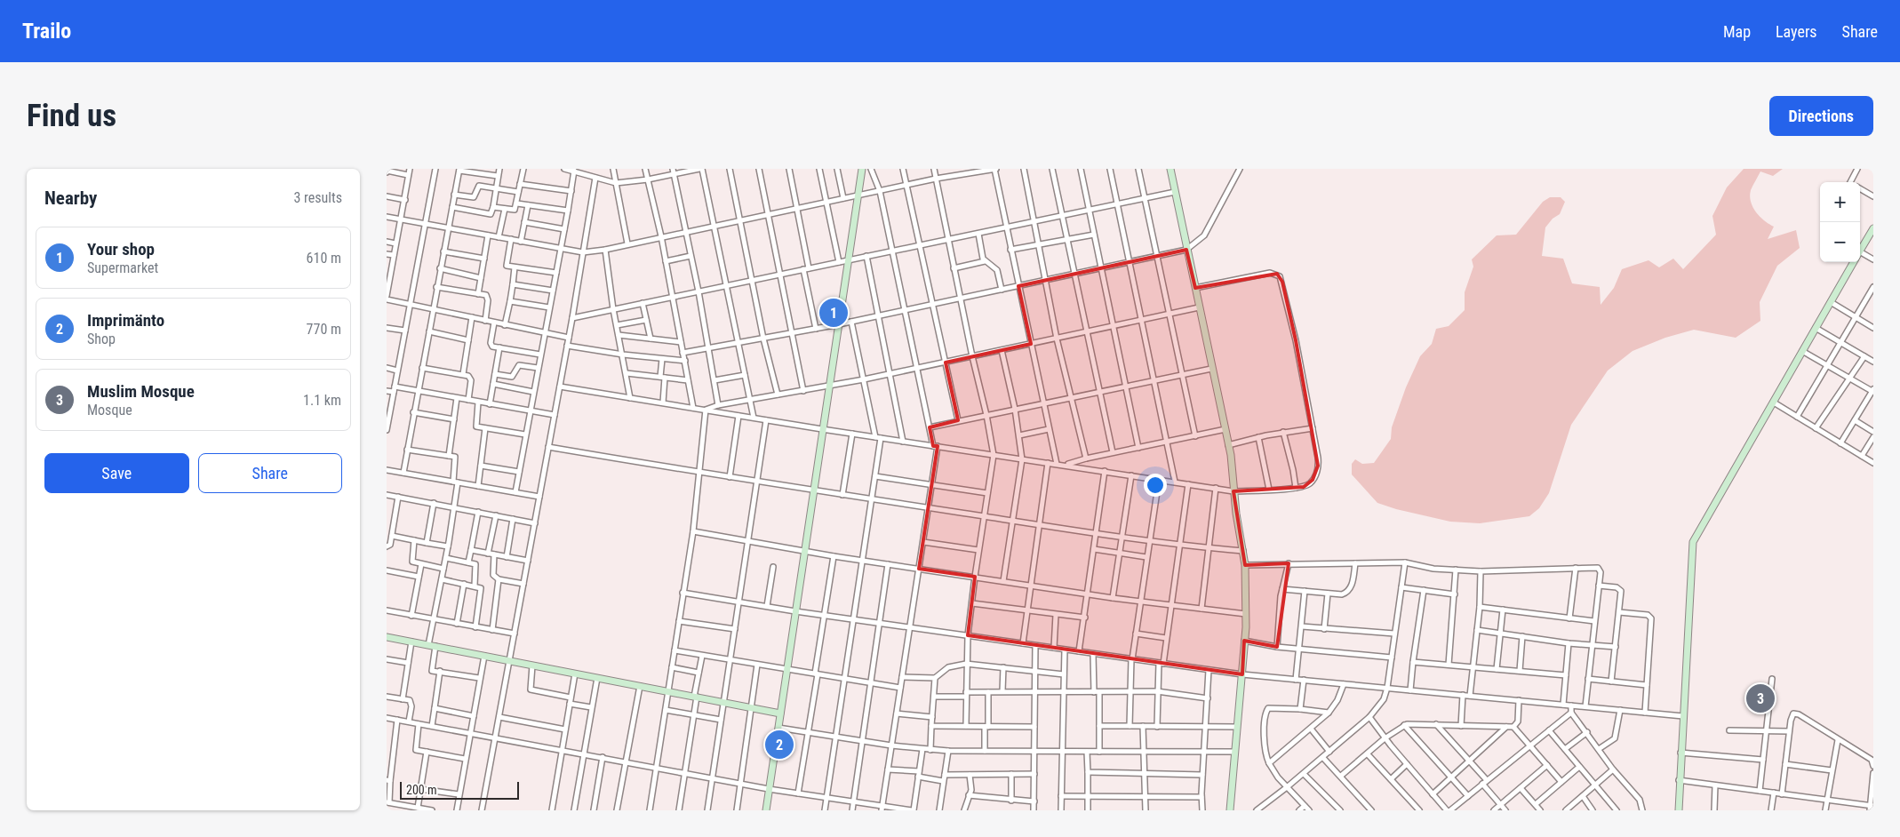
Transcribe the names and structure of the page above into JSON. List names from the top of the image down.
{
  "scale_bar": "200 m",
  "page": {
    "header": "Trailo",
    "nav": ["Map", "Layers", "Share"],
    "buttons": [
      "Directions",
      ["Save", "Share"]
    ],
    "title": "Find us",
    "heading": ["Nearby", "3 results"],
    "map_buttons": ["+", "−"],
    "list": [
      {
        "mark": "1",
        "name": "Your shop",
        "note": "Supermarket",
        "value": "610 m"
      },
      {
        "mark": "2",
        "name": "Imprimänto",
        "note": "Shop",
        "value": "770 m"
      },
      {
        "mark": "3",
        "name": "Muslim Mosque",
        "note": "Mosque",
        "value": "1.1 km"
      }
    ],
    "pins": ["1", "3", "2"],
    "scale": "200 m"
  }
}
